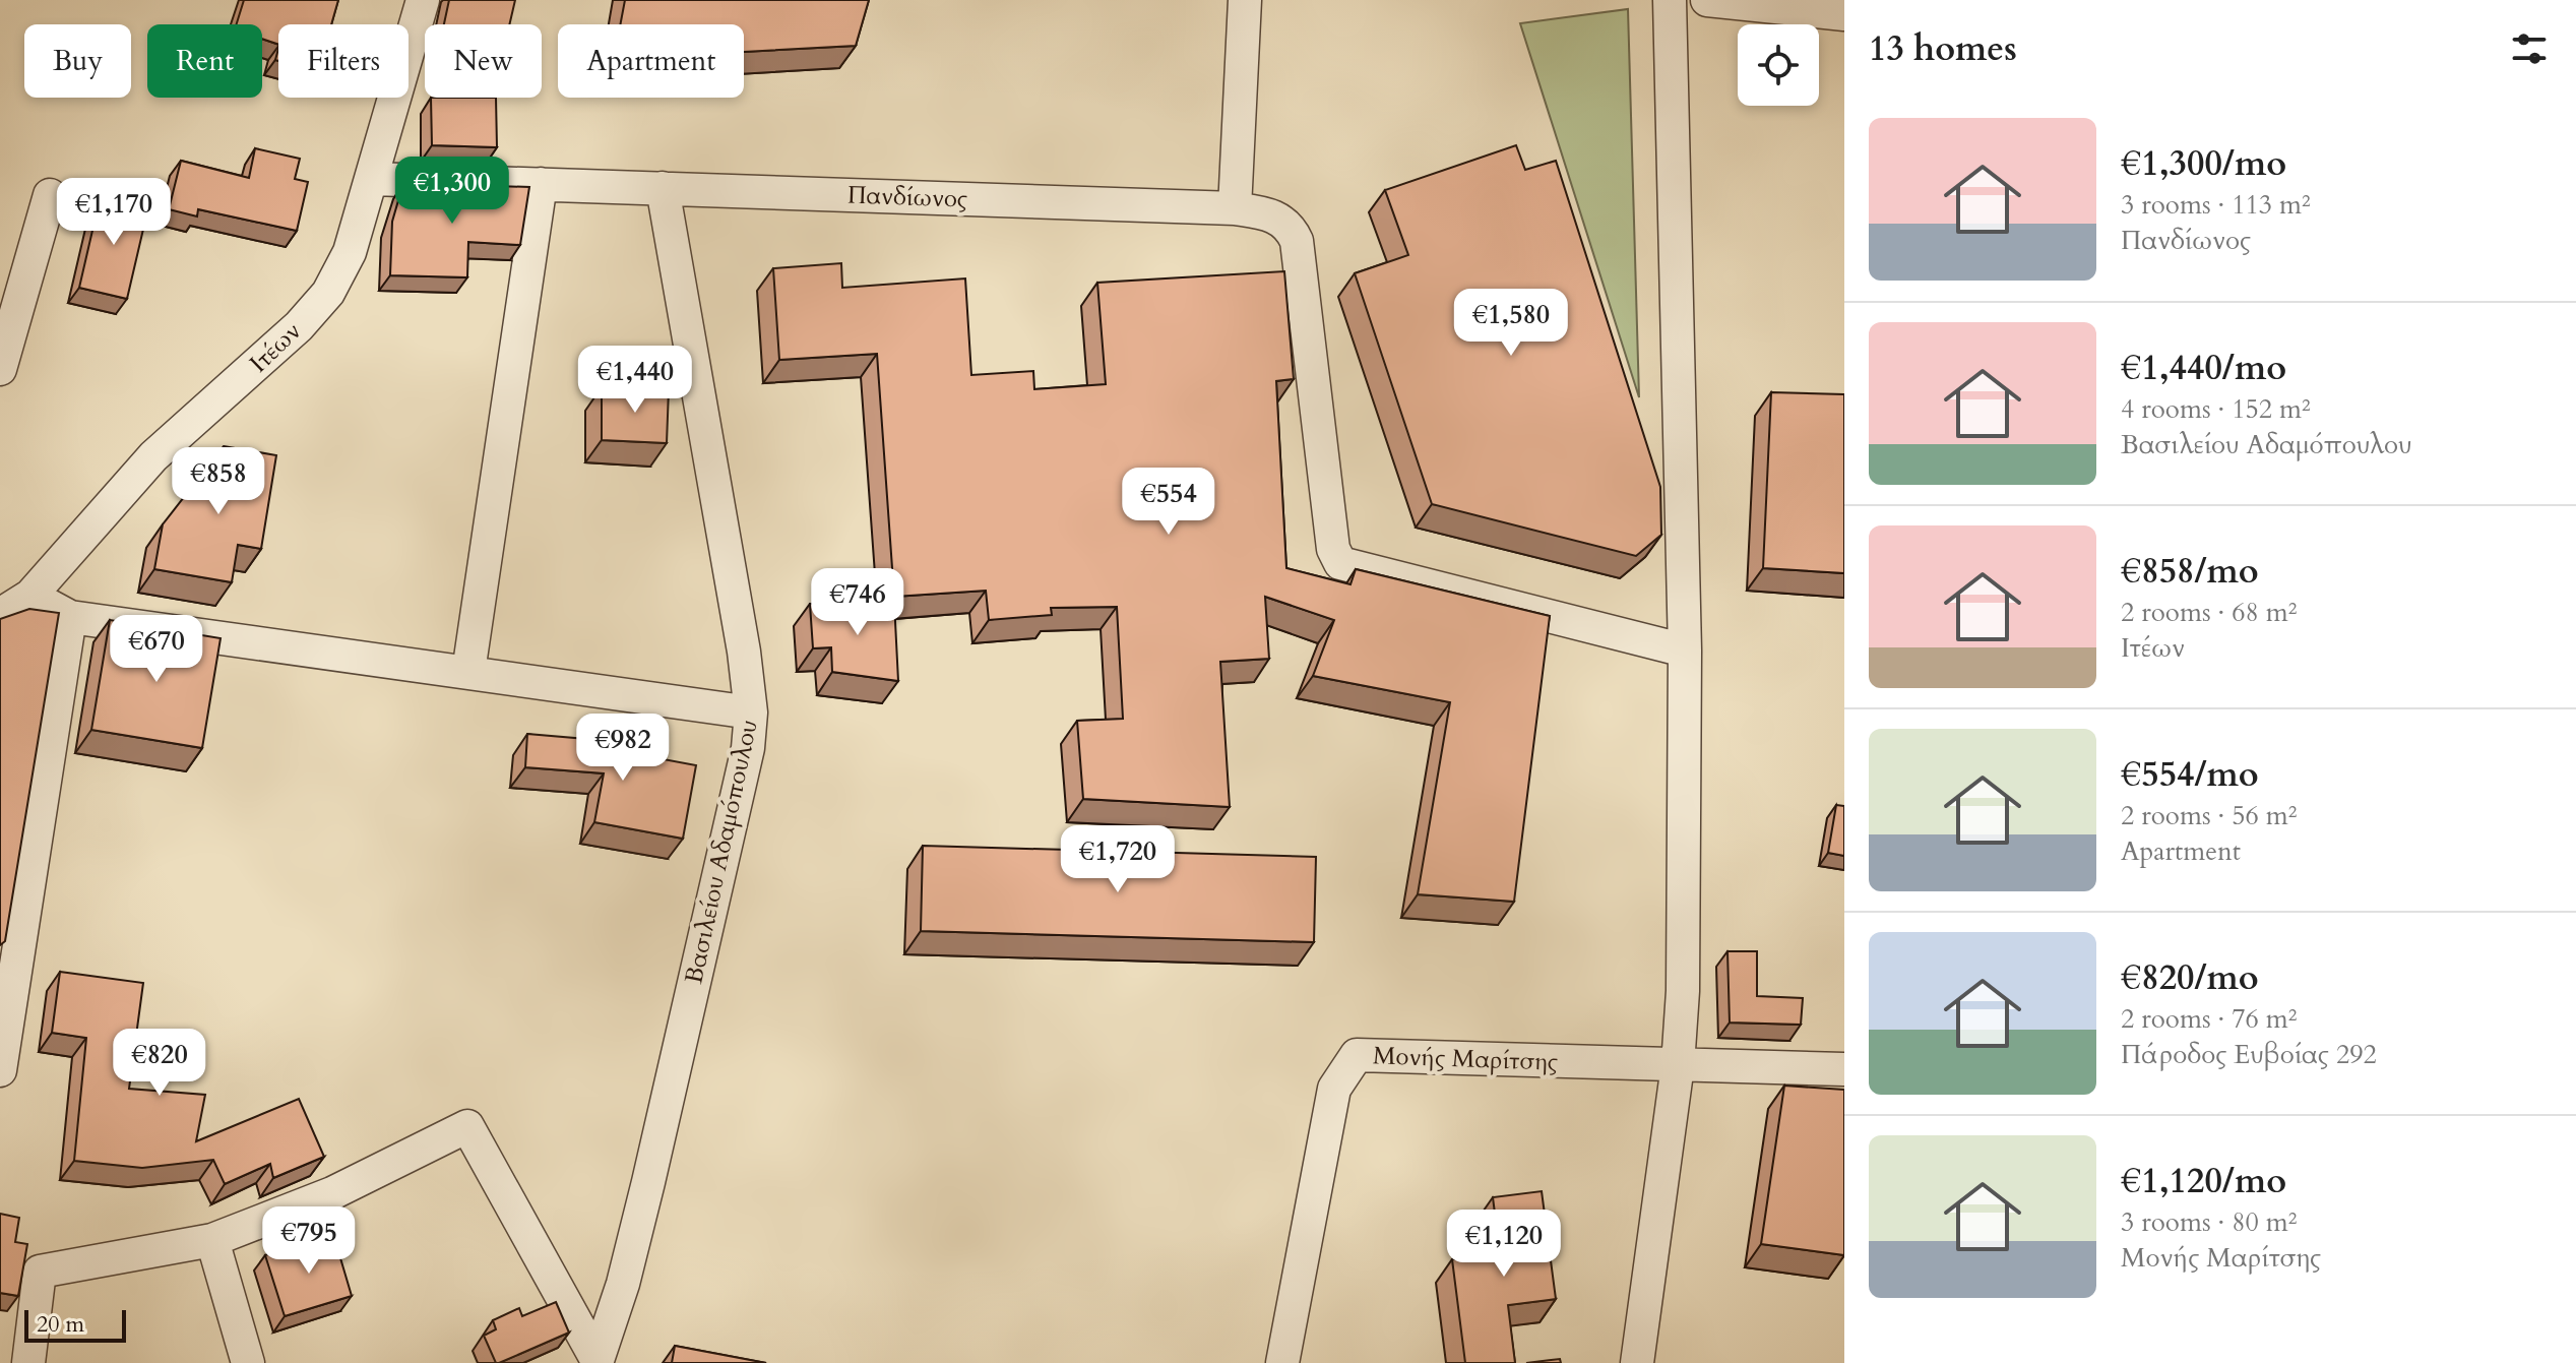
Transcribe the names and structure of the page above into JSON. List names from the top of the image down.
{
  "streets": {
    "street": [
      "Πανδίωνος",
      "Ιτέων",
      "Βασιλείου Αδαμόπουλου",
      "Μονής Μαρίτσης"
    ]
  },
  "crossings": [
    ["Πανδίωνος", "Ιτέων"],
    ["Πανδίωνος", "Βασιλείου Αδαμόπουλου"]
  ],
  "scale_bar": "20 m",
  "page": {
    "heading": "13 homes",
    "chip": [
      "Buy",
      "Rent",
      "Filters",
      "New",
      "Apartment"
    ],
    "list": [
      {
        "name": "€1,300/mo",
        "note": "3 rooms · 113 m² · Πανδίωνος"
      },
      {
        "name": "€1,440/mo",
        "note": "4 rooms · 152 m² · Βασιλείου Αδαμόπουλου"
      },
      {
        "name": "€858/mo",
        "note": "2 rooms · 68 m² · Ιτέων"
      },
      {
        "name": "€554/mo",
        "note": "2 rooms · 56 m² · Apartment"
      },
      {
        "name": "€820/mo",
        "note": "2 rooms · 76 m² · Πάροδος Ευβοίας 292"
      },
      {
        "name": "€1,120/mo",
        "note": "3 rooms · 80 m² · Μονής Μαρίτσης"
      }
    ],
    "price": [
      "€1,300",
      "€1,170",
      "€1,580",
      "€1,440",
      "€858",
      "€554",
      "€746",
      "€670",
      "€982",
      "€1,720",
      "€820",
      "€795",
      "€1,120"
    ],
    "scale": "20 m"
  }
}
